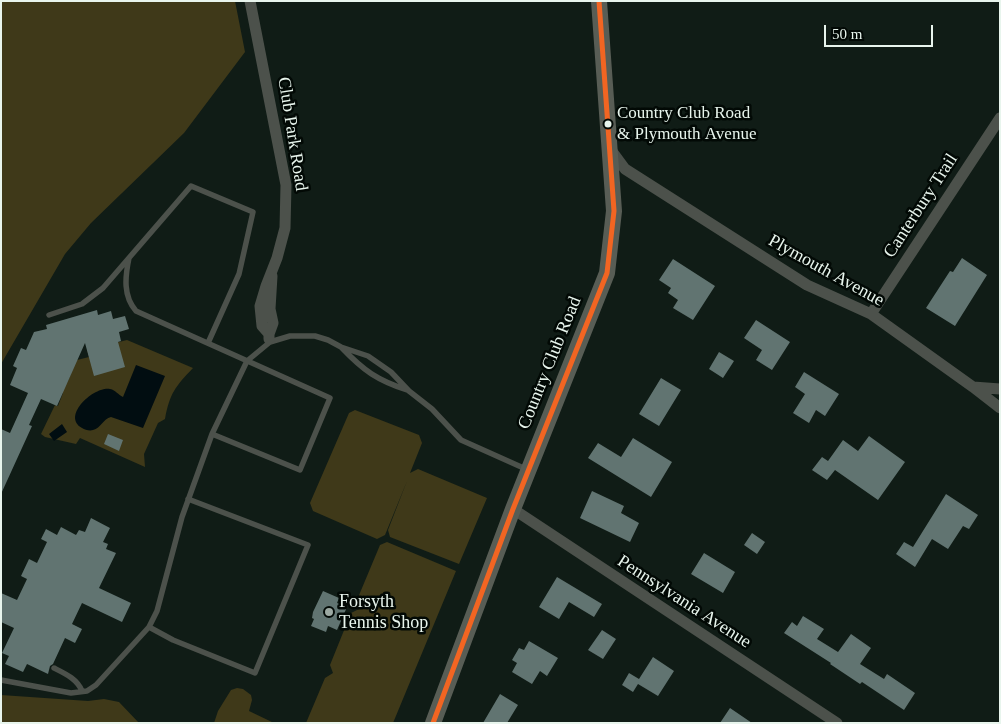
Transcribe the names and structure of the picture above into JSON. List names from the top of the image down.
{
  "streets": {
    "main road": ["Country Club Road"],
    "street": [
      "Club Park Road",
      "Canterbury Trail",
      "Plymouth Avenue",
      "Pennsylvania Avenue"
    ]
  },
  "crossings": [
    ["Canterbury Trail", "Plymouth Avenue"],
    ["Plymouth Avenue", "Country Club Road"],
    ["Country Club Road", "Pennsylvania Avenue"]
  ],
  "places": ["Country Club Road & Plymouth Avenue", "Forsyth Tennis Shop"],
  "scale_bar": "50 m"
}
